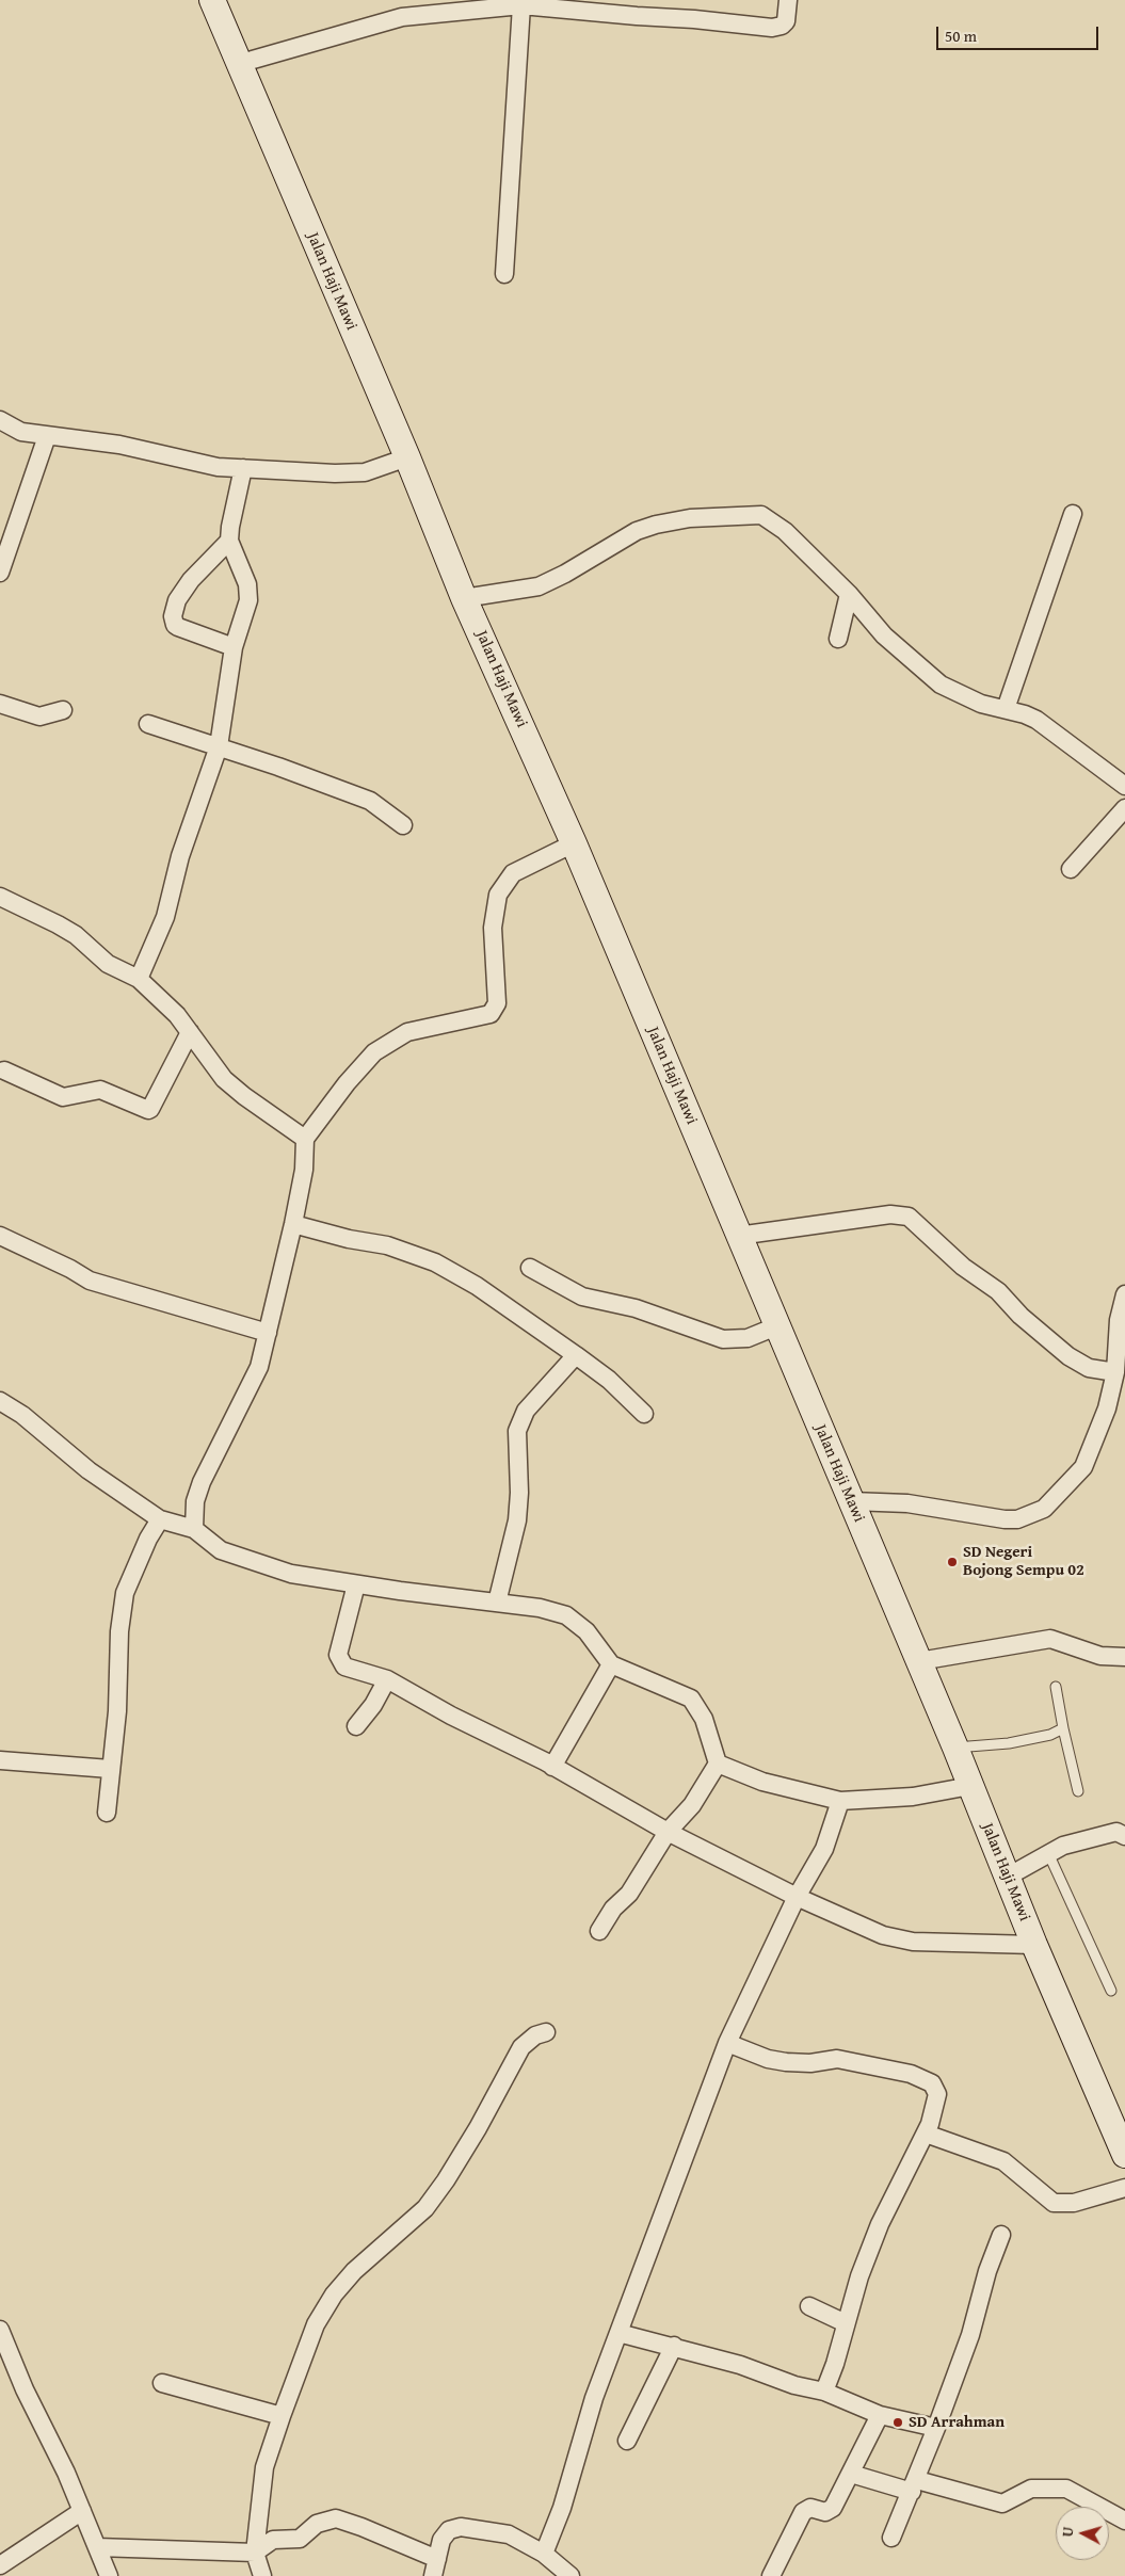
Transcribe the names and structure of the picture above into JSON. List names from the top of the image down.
{
  "streets": {
    "street": ["Jalan Haji Mawi"]
  },
  "places": ["SD Negeri Bojong Sempu 02", "SD Arrahman"],
  "scale_bar": "50 m",
  "north": "left"
}
